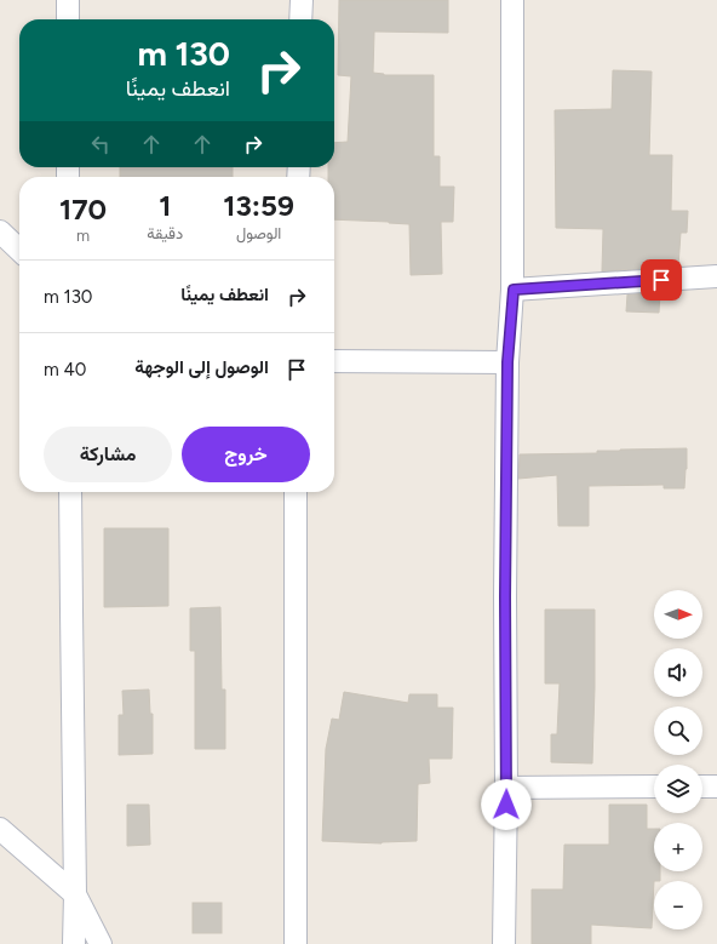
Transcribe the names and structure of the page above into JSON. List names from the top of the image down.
{
  "north": "right",
  "page": {
    "turn": ["130 m", "انعطف يمينًا"],
    "eta": [
      "13:59",
      "الوصول",
      "1",
      "دقيقة",
      "170",
      "m"
    ],
    "list": [
      {
        "name": "انعطف يمينًا",
        "value": "130 m"
      },
      {
        "name": "الوصول إلى الوجهة",
        "value": "40 m"
      }
    ],
    "buttons": ["خروج", "مشاركة"],
    "map_buttons": ["+", "−"]
  }
}
